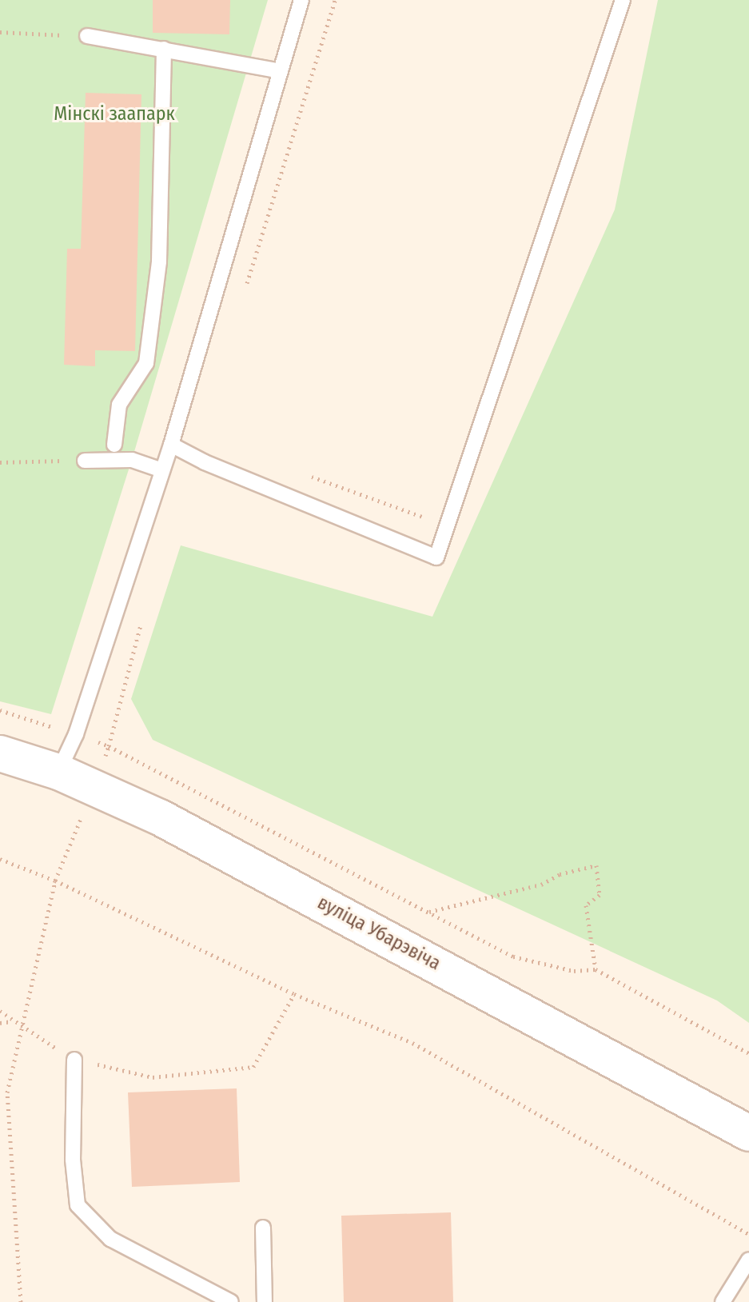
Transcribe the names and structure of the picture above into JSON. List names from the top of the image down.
{
  "streets": {
    "main road": ["вуліца Убарэвіча"]
  },
  "parks": ["Мінскі заапарк"]
}
